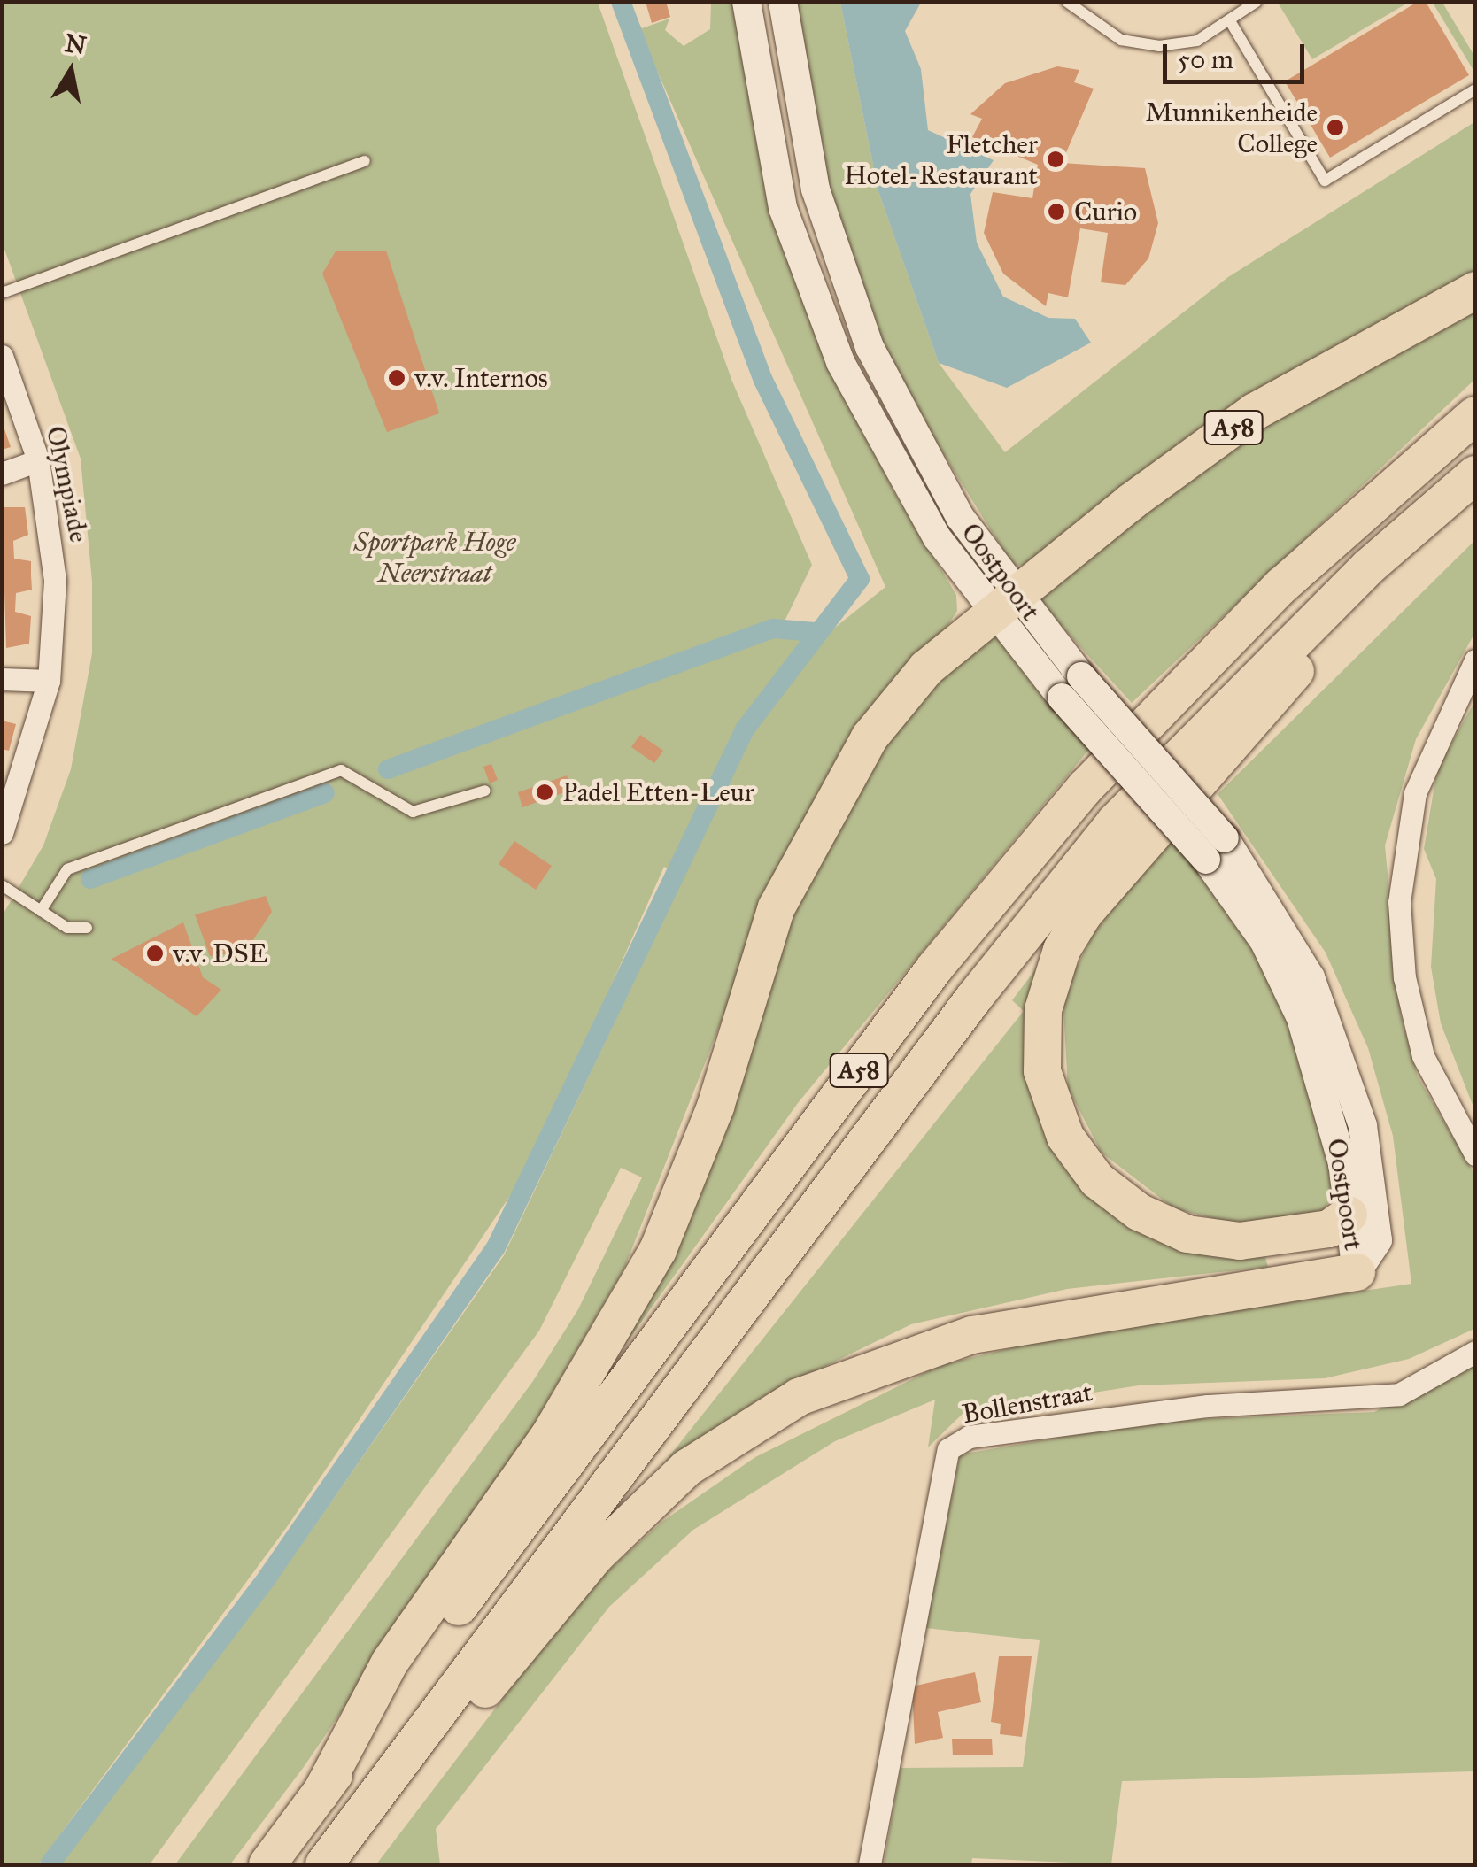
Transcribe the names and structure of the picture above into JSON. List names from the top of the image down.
{
  "streets": {
    "highway": ["A58"],
    "main road": ["Oostpoort"],
    "street": ["Olympiade", "Bollenstraat"]
  },
  "crossings": [
    ["A58", "Oostpoort"]
  ],
  "parks": ["Sportpark Hoge Neerstraat"],
  "places": [
    "Munnikenheide College",
    "Fletcher Hotel-Restaurant",
    "Curio",
    "v.v. Internos",
    "Padel Etten-Leur",
    "v.v. DSE"
  ],
  "scale_bar": "50 m",
  "north": "top"
}
